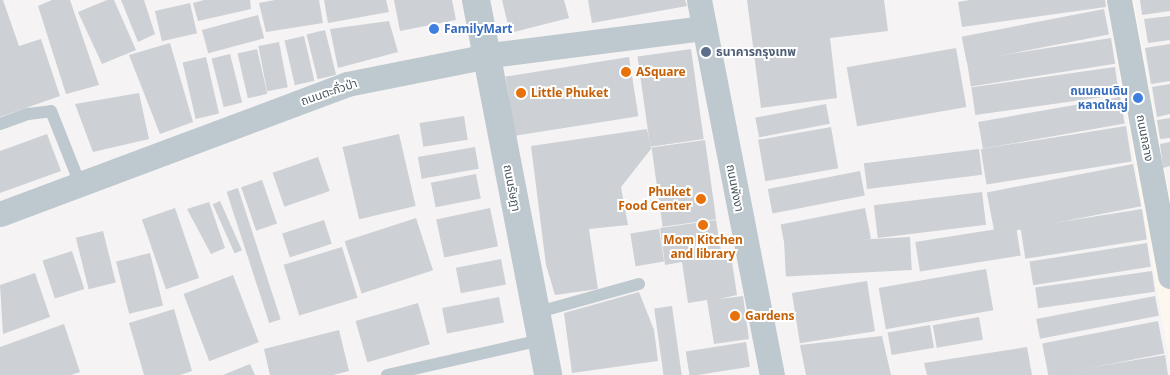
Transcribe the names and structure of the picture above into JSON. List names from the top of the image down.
{
  "streets": {
    "street": [
      "ถนนตะกั่วป่า",
      "ถนนถลาง",
      "ถนนรัษฎา",
      "ถนนพังงา"
    ]
  },
  "crossings": [
    ["ถนนตะกั่วป่า", "ถนนรัษฎา"],
    ["ถนนตะกั่วป่า", "ถนนพังงา"]
  ],
  "places": [
    "FamilyMart",
    "ธนาคารกรุงเทพ",
    "ASquare",
    "Little Phuket",
    "ถนนคนเดิน หลาดใหญ่",
    "Phuket Food Center",
    "Mom Kitchen and library",
    "Gardens"
  ]
}
